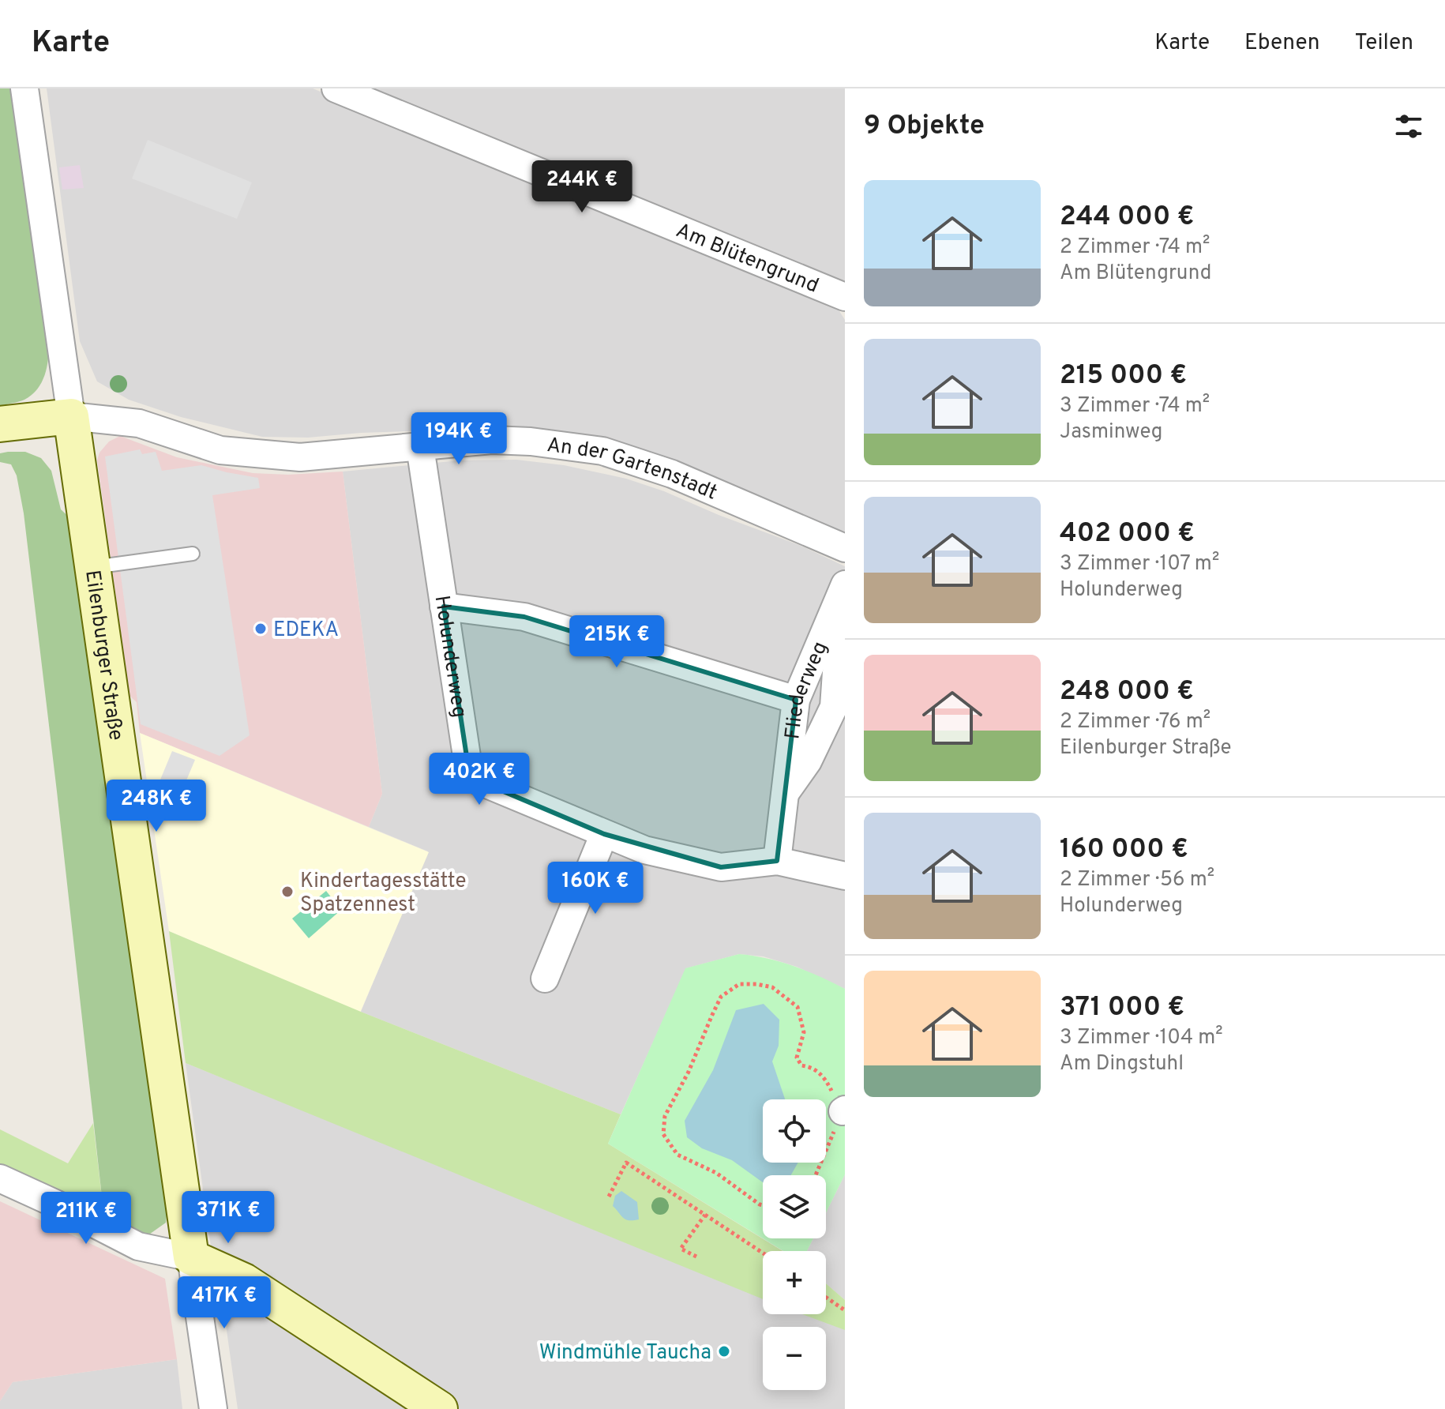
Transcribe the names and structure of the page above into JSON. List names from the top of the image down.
{
  "streets": {
    "street": [
      "Am Blütengrund",
      "An der Gartenstadt",
      "Eilenburger Straße",
      "Holunderweg",
      "Fliederweg"
    ]
  },
  "crossings": [
    ["An der Gartenstadt", "Eilenburger Straße"],
    ["An der Gartenstadt", "Holunderweg"],
    ["Holunderweg", "Fliederweg"]
  ],
  "places": ["EDEKA", "Kindertagesstätte Spatzennest", "Windmühle Taucha"],
  "page": {
    "header": "Karte",
    "nav": ["Karte", "Ebenen", "Teilen"],
    "heading": "9 Objekte",
    "price": [
      "244K €",
      "194K €",
      "215K €",
      "402K €",
      "248K €",
      "160K €",
      "371K €",
      "211K €",
      "417K €"
    ],
    "list": [
      {
        "name": "244 000 €",
        "note": "2 Zimmer · 74 m² · Am Blütengrund"
      },
      {
        "name": "215 000 €",
        "note": "3 Zimmer · 74 m² · Jasminweg"
      },
      {
        "name": "402 000 €",
        "note": "3 Zimmer · 107 m² · Holunderweg"
      },
      {
        "name": "248 000 €",
        "note": "2 Zimmer · 76 m² · Eilenburger Straße"
      },
      {
        "name": "160 000 €",
        "note": "2 Zimmer · 56 m² · Holunderweg"
      },
      {
        "name": "371 000 €",
        "note": "3 Zimmer · 104 m² · Am Dingstuhl"
      }
    ],
    "map_buttons": ["+", "−"]
  }
}
